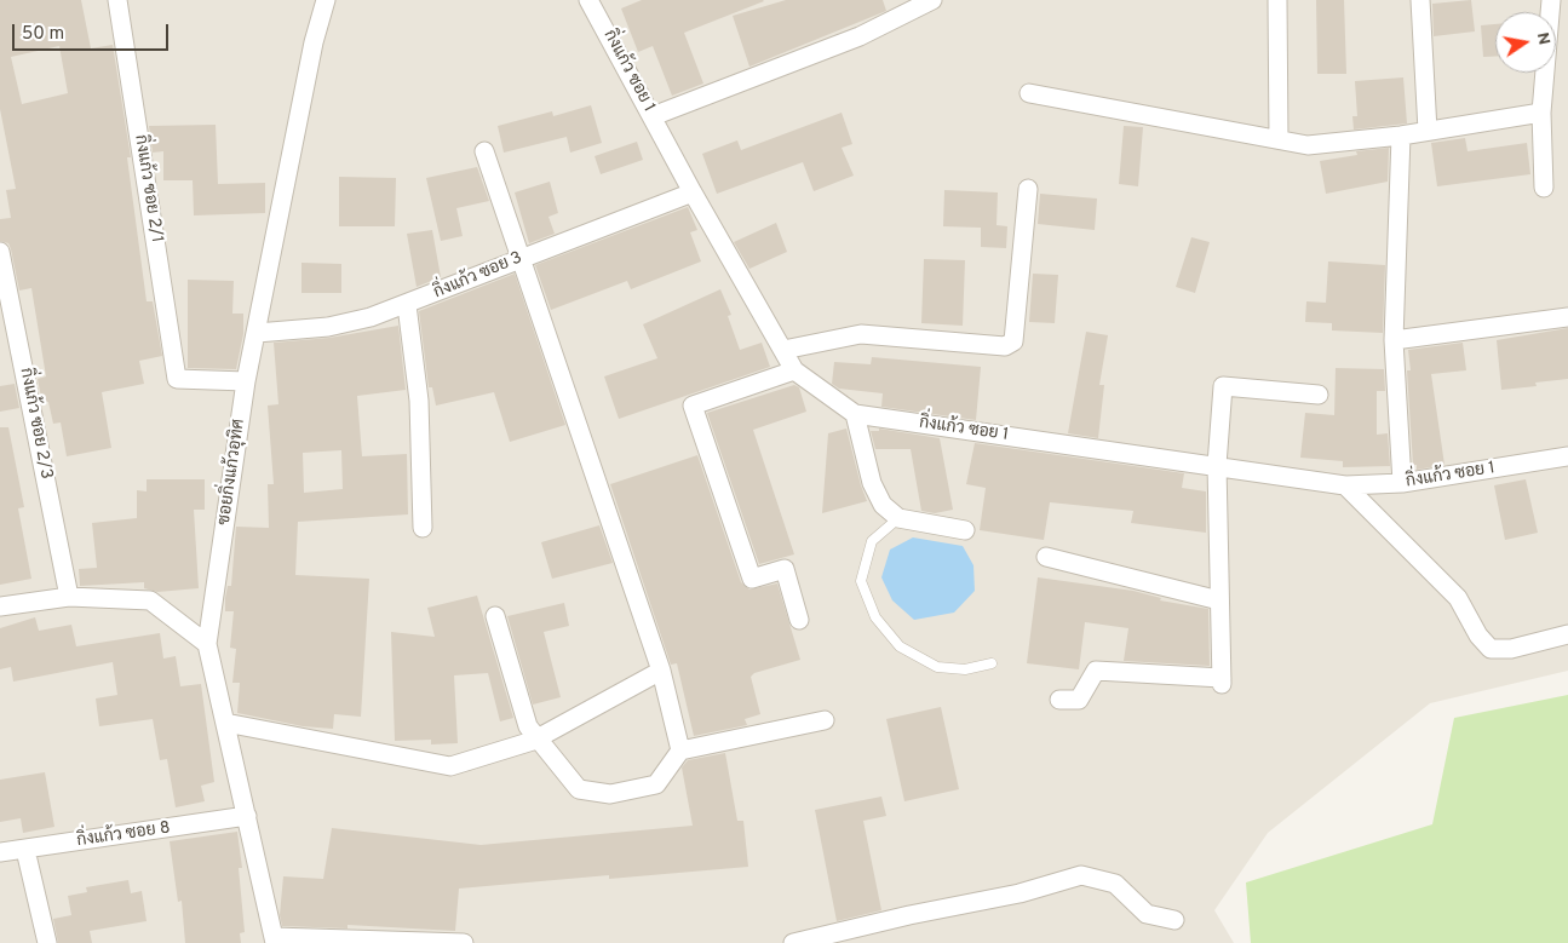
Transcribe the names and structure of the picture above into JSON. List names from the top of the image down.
{
  "streets": {
    "street": [
      "กิ่งแก้ว ซอย 1",
      "กิ่งแก้ว ซอย 2/1",
      "กิ่งแก้ว ซอย 3",
      "กิ่งแก้ว ซอย 2/3",
      "ซอยกิ่งแก้วอุทิศ",
      "กิ่งแก้ว ซอย 8"
    ]
  },
  "crossings": [
    ["กิ่งแก้ว ซอย 1", "กิ่งแก้ว ซอย 3"],
    ["กิ่งแก้ว ซอย 2/1", "ซอยกิ่งแก้วอุทิศ"],
    ["กิ่งแก้ว ซอย 3", "ซอยกิ่งแก้วอุทิศ"],
    ["ซอยกิ่งแก้วอุทิศ", "กิ่งแก้ว ซอย 8"]
  ],
  "scale_bar": "50 m",
  "north": "right"
}
